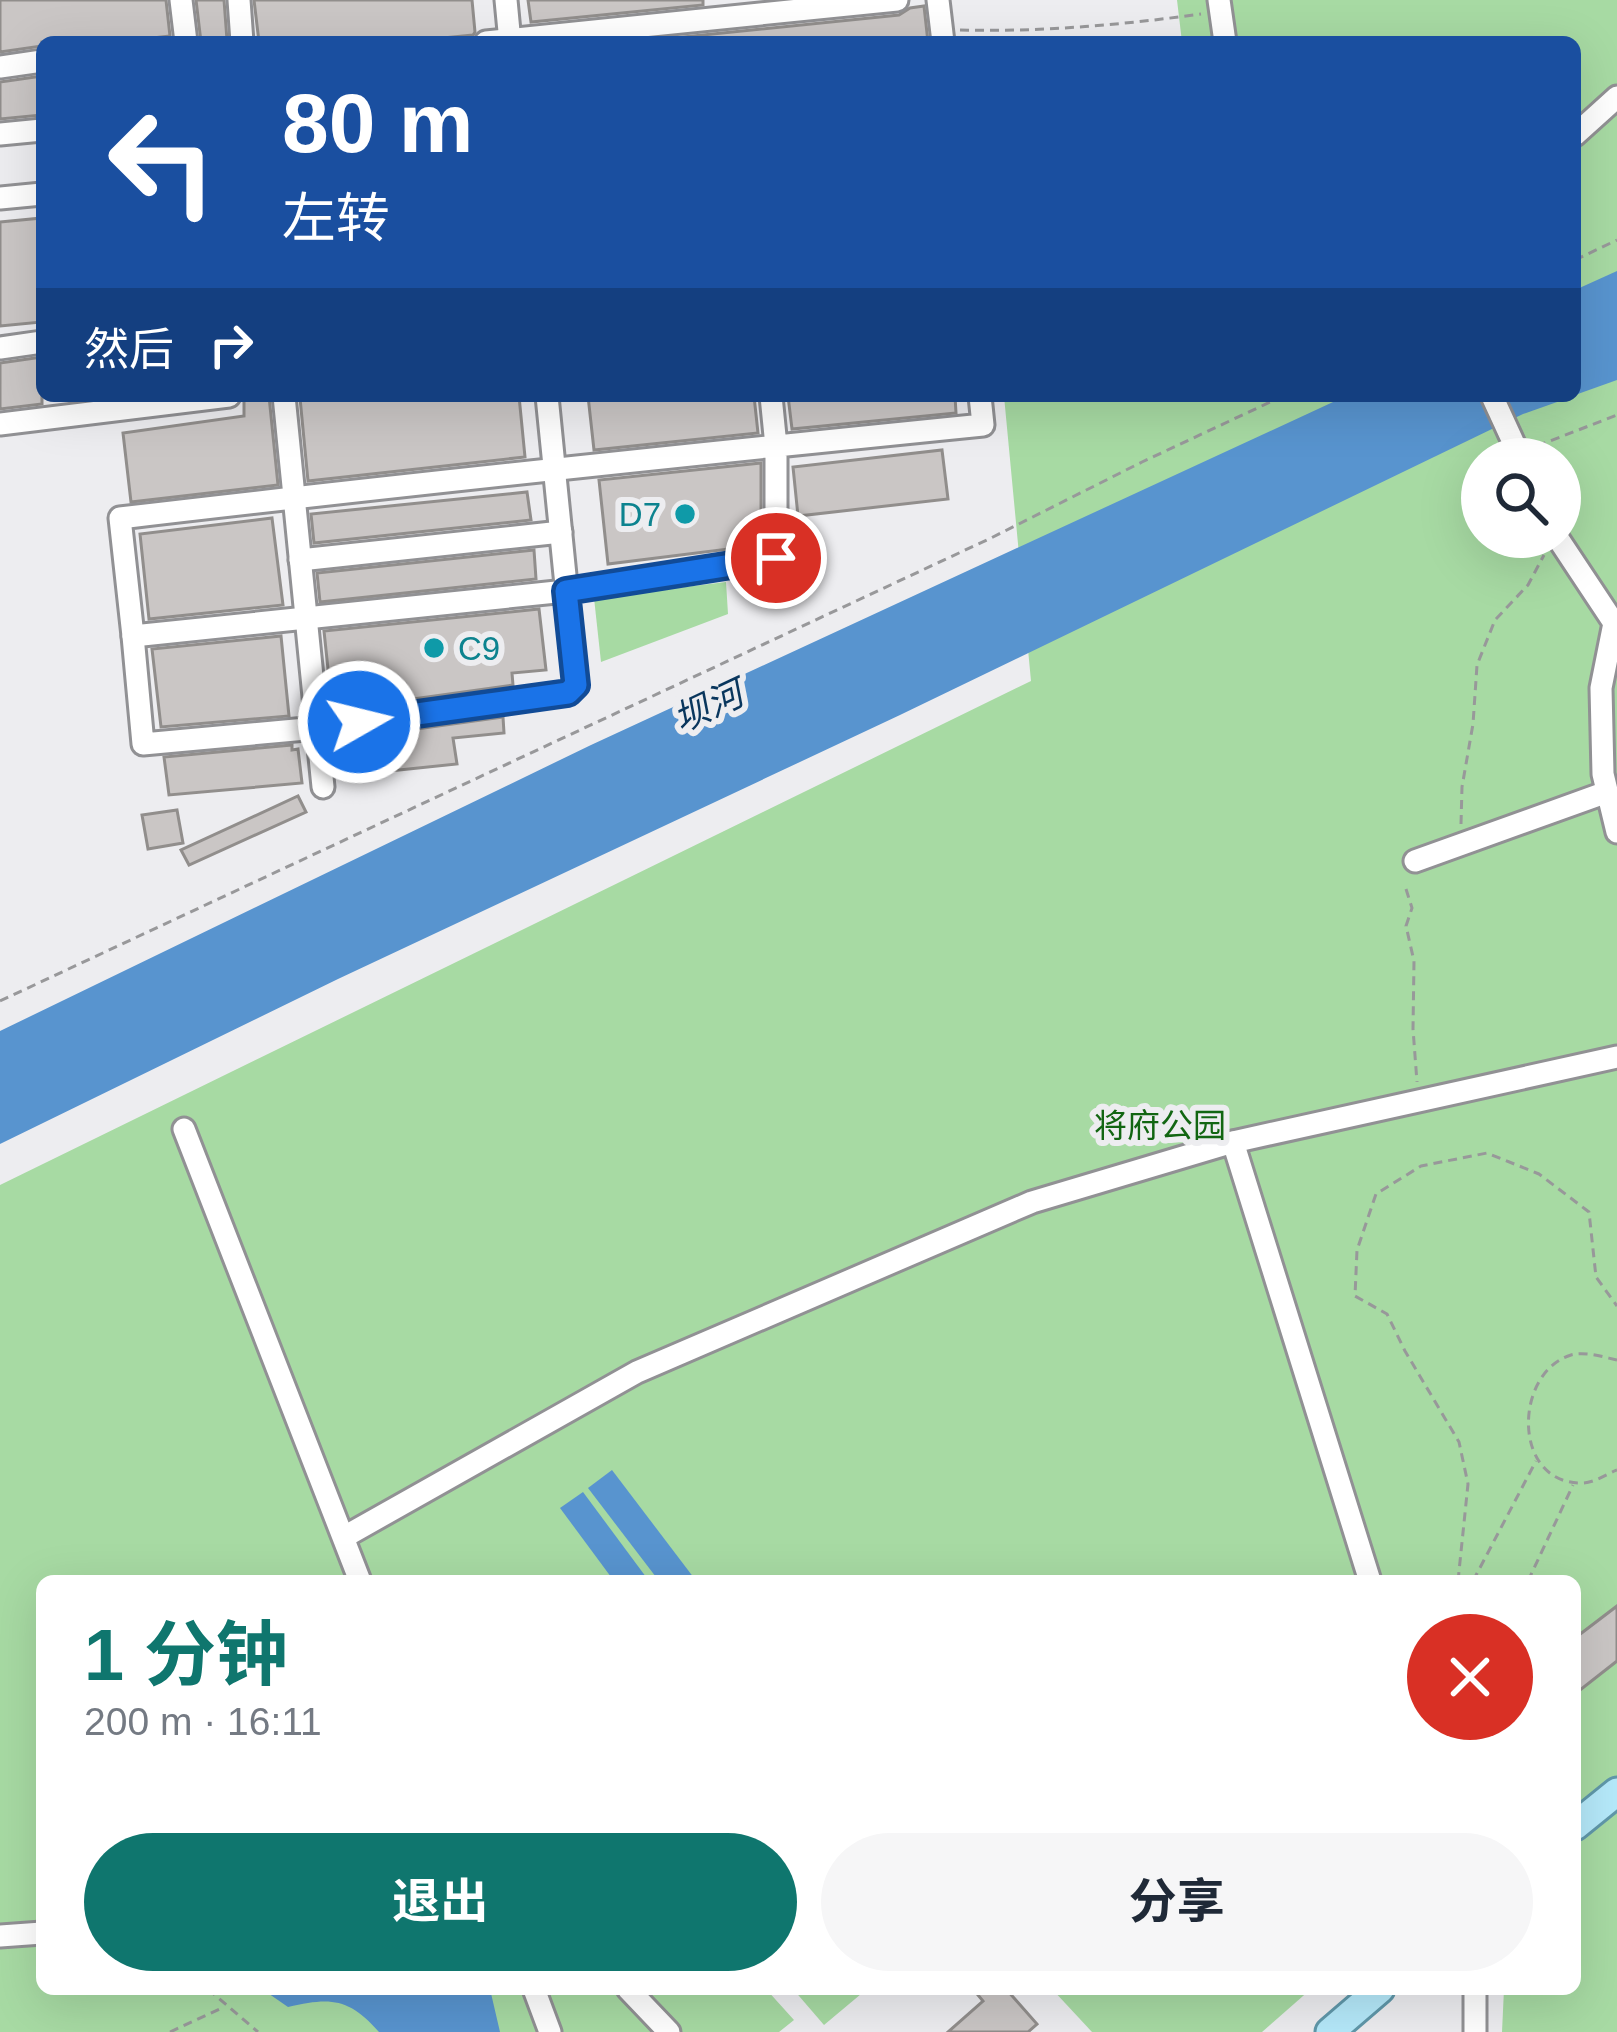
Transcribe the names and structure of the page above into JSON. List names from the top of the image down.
{
  "water": ["坝河"],
  "parks": ["将府公园"],
  "places": ["D7", "C9"],
  "page": {
    "turn": ["80 m", "左转"],
    "then": "然后",
    "heading": ["1 分钟", "200 m · 16:11"],
    "buttons": ["退出", "分享"]
  }
}
